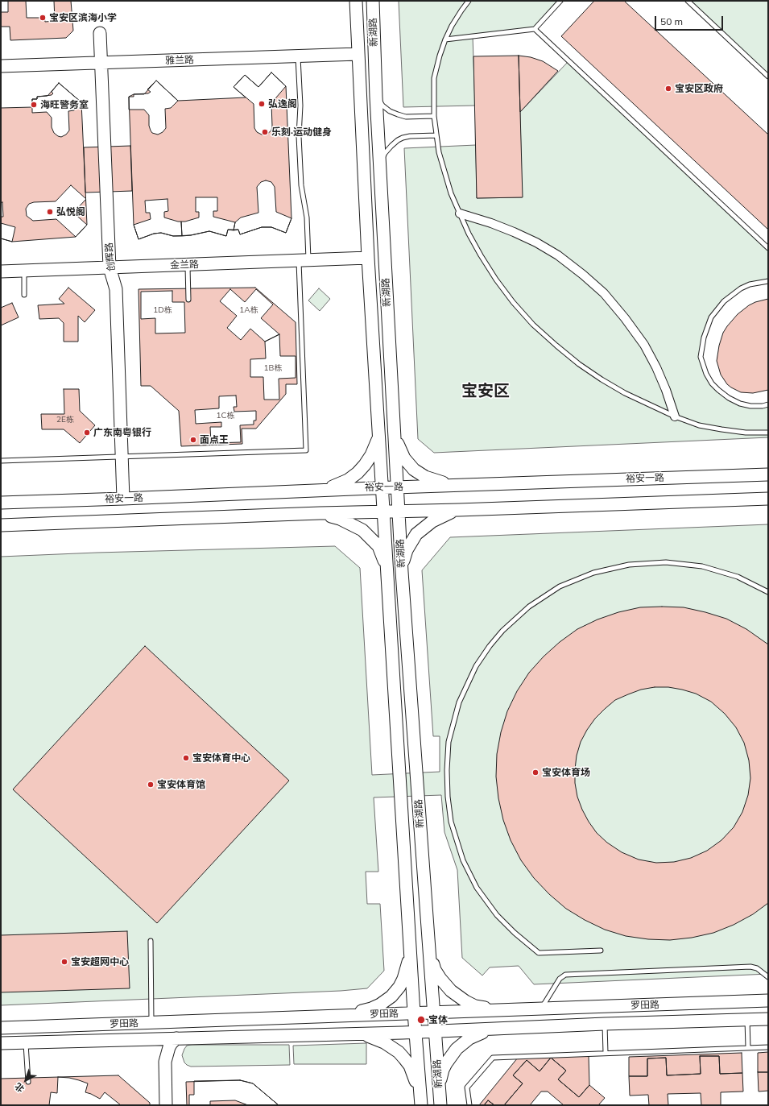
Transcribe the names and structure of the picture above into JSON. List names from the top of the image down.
{
  "streets": {
    "main road": [
      "新湖路",
      "雅兰路",
      "创辉路",
      "金兰路",
      "裕安一路",
      "罗田路"
    ]
  },
  "crossings": [
    ["新湖路", "雅兰路"],
    ["新湖路", "金兰路"],
    ["新湖路", "裕安一路"],
    ["新湖路", "罗田路"],
    ["雅兰路", "创辉路"],
    ["创辉路", "金兰路"],
    ["创辉路", "裕安一路"]
  ],
  "districts": ["宝安区"],
  "places": [
    "宝安区滨海小学",
    "宝安区政府",
    "弘逸阁",
    "海旺警务室",
    "乐刻·运动健身",
    "弘悦阁",
    "广东南粤银行",
    "面点王",
    "宝安体育中心",
    "宝安体育场",
    "宝安体育馆",
    "宝安超网中心",
    "宝体"
  ],
  "house_numbers": [
    "1D栋",
    "1A栋",
    "1B栋",
    "1C栋",
    "2E栋"
  ],
  "scale_bar": "50 m",
  "north": "bottom left"
}
